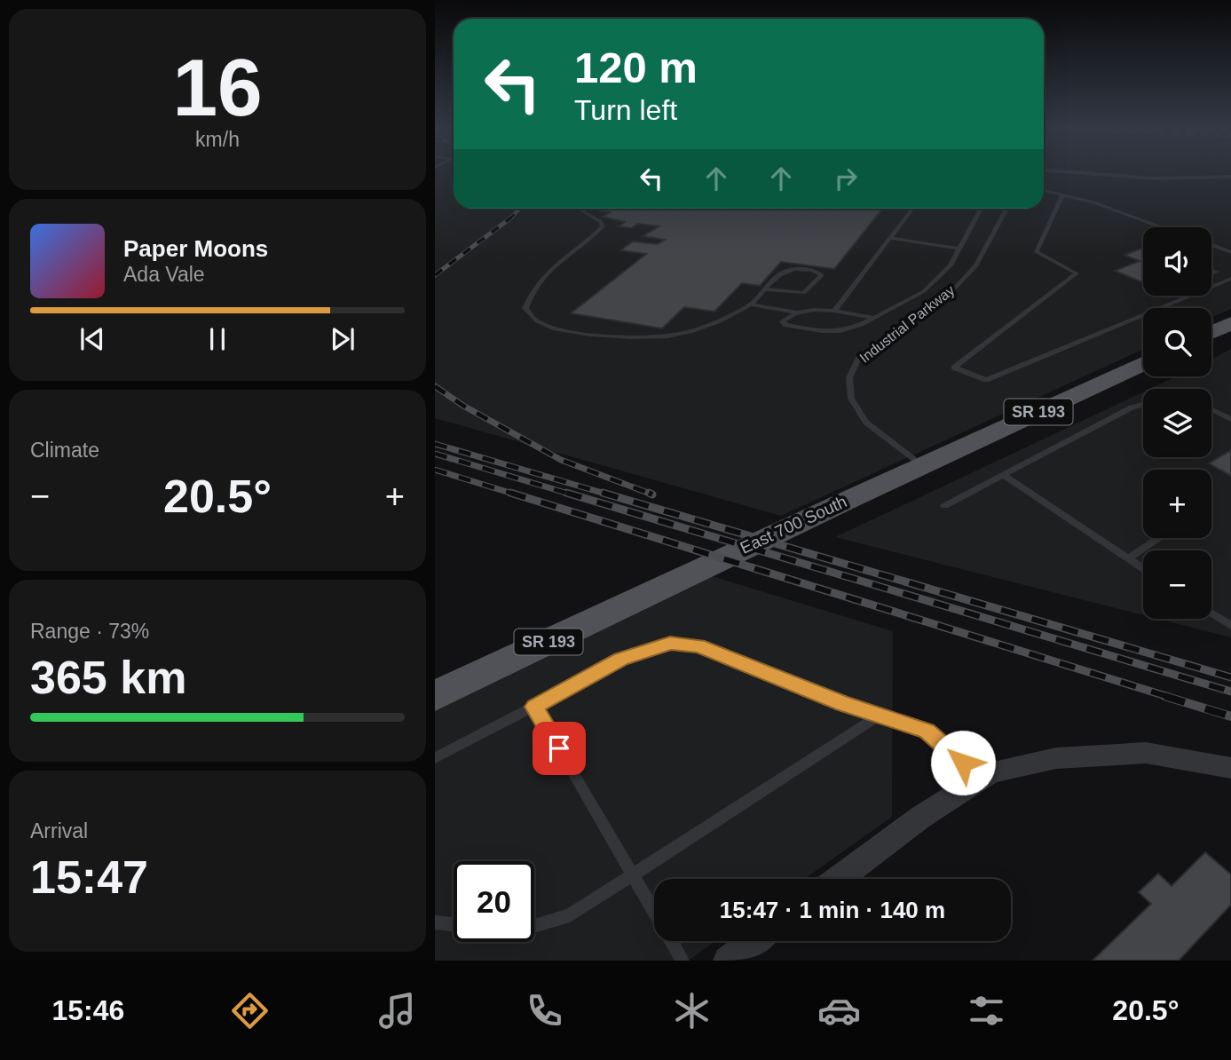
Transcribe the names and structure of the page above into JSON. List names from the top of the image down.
{
  "streets": {
    "main road": ["SR 193", "East 700 South"],
    "lane": ["Industrial Parkway"]
  },
  "crossings": [
    ["Industrial Parkway", "East 700 South"]
  ],
  "page": {
    "tile": [
      ["16", "km/h"],
      "Climate",
      ["Range · 73%", "365 km"],
      ["Arrival", "15:47"]
    ],
    "turn": ["120 m", "Turn left"],
    "song": ["Paper Moons", "Ada Vale"],
    "map_buttons": ["+", "−"],
    "heat": ["−", "20.5°", "+"],
    "limit": "20",
    "trip": "15:47 · 1 min · 140 m",
    "tabs": ["15:46", "20.5°"]
  }
}
